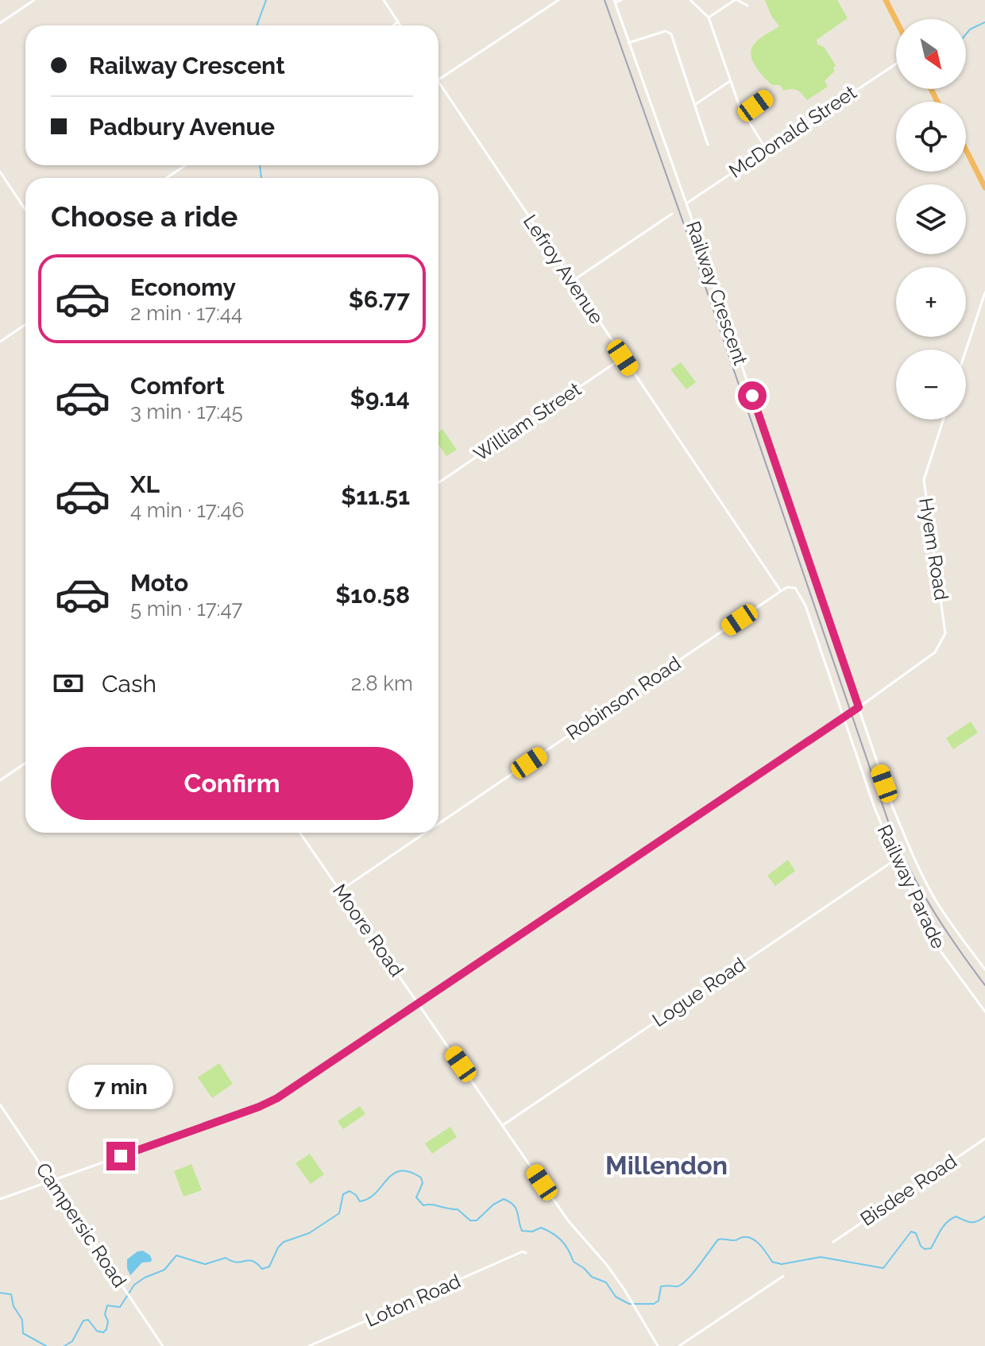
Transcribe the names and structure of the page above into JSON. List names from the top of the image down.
{
  "streets": {
    "street": [
      "McDonald Street",
      "Lefroy Avenue",
      "Railway Crescent",
      "William Street",
      "Hyem Road",
      "Robinson Road",
      "Railway Parade",
      "Moore Road",
      "Logue Road",
      "Bisdee Road",
      "Campersic Road",
      "Loton Road"
    ]
  },
  "crossings": [
    ["McDonald Street", "Railway Crescent"],
    ["Lefroy Avenue", "William Street"],
    ["Lefroy Avenue", "Robinson Road"],
    ["Lefroy Avenue", "Railway Parade"],
    ["Railway Crescent", "Hyem Road"],
    ["Robinson Road", "Railway Parade"],
    ["Robinson Road", "Moore Road"],
    ["Railway Parade", "Logue Road"],
    ["Moore Road", "Logue Road"]
  ],
  "districts": ["Millendon"],
  "north": "bottom right",
  "page": {
    "map_buttons": ["+", "−"],
    "banner": ["Railway Crescent", "Padbury Avenue"],
    "heading": "Choose a ride",
    "list": [
      {
        "name": "Economy",
        "note": "2 min · 17:44",
        "value": "$6.77"
      },
      {
        "name": "Comfort",
        "note": "3 min · 17:45",
        "value": "$9.14"
      },
      {
        "name": "XL",
        "note": "4 min · 17:46",
        "value": "$11.51"
      },
      {
        "name": "Moto",
        "note": "5 min · 17:47",
        "value": "$10.58"
      }
    ],
    "pay": ["Cash", "2.8 km"],
    "buttons": "Confirm",
    "bubble": "7 min"
  }
}
